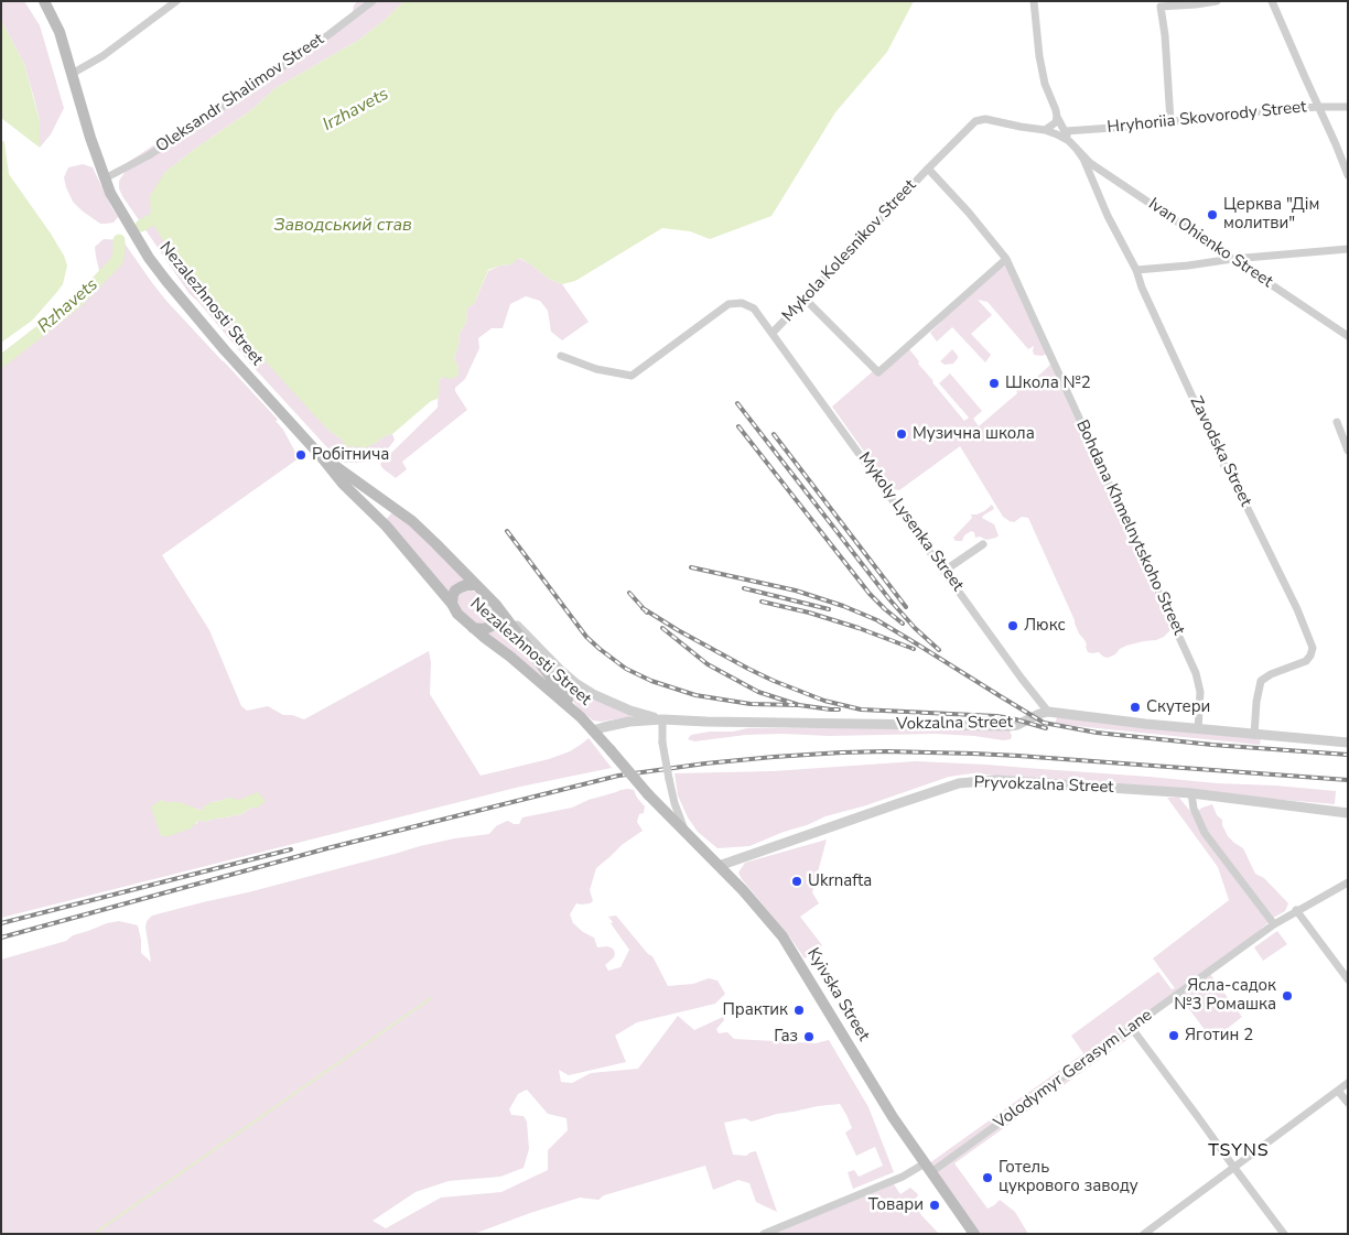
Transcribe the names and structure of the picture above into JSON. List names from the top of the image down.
{
  "streets": {
    "main road": ["Nezalezhnosti Street", "Kyivska Street"],
    "street": [
      "Oleksandr Shalimov Street",
      "Hryhoriia Skovorody Street",
      "Ivan Ohienko Street",
      "Mykola Kolesnikov Street",
      "Zavodska Street",
      "Mykoly Lysenka Street",
      "Bohdana Khmelnytskoho Street",
      "Vokzalna Street",
      "Pryvokzalna Street",
      "Volodymyr Gerasym Lane"
    ]
  },
  "crossings": [
    ["Oleksandr Shalimov Street", "Nezalezhnosti Street"],
    ["Ivan Ohienko Street", "Zavodska Street"],
    ["Mykola Kolesnikov Street", "Mykoly Lysenka Street"],
    ["Mykola Kolesnikov Street", "Bohdana Khmelnytskoho Street"],
    ["Nezalezhnosti Street", "Vokzalna Street"],
    ["Nezalezhnosti Street", "Kyivska Street"],
    ["Mykoly Lysenka Street", "Vokzalna Street"],
    ["Pryvokzalna Street", "Kyivska Street"],
    ["Kyivska Street", "Volodymyr Gerasym Lane"]
  ],
  "districts": ["TSYNS"],
  "water": ["Irzhavets", "Заводський став", "Rzhavets"],
  "places": [
    "Церква \"Дім молитви\"",
    "Школа №2",
    "Музична школа",
    "Робітнича",
    "Люкс",
    "Скутери",
    "Ukrnafta",
    "Ясла-садок №3 Ромашка",
    "Практик",
    "Яготин 2",
    "Газ",
    "Готель цукрового заводу",
    "Товари"
  ]
}
